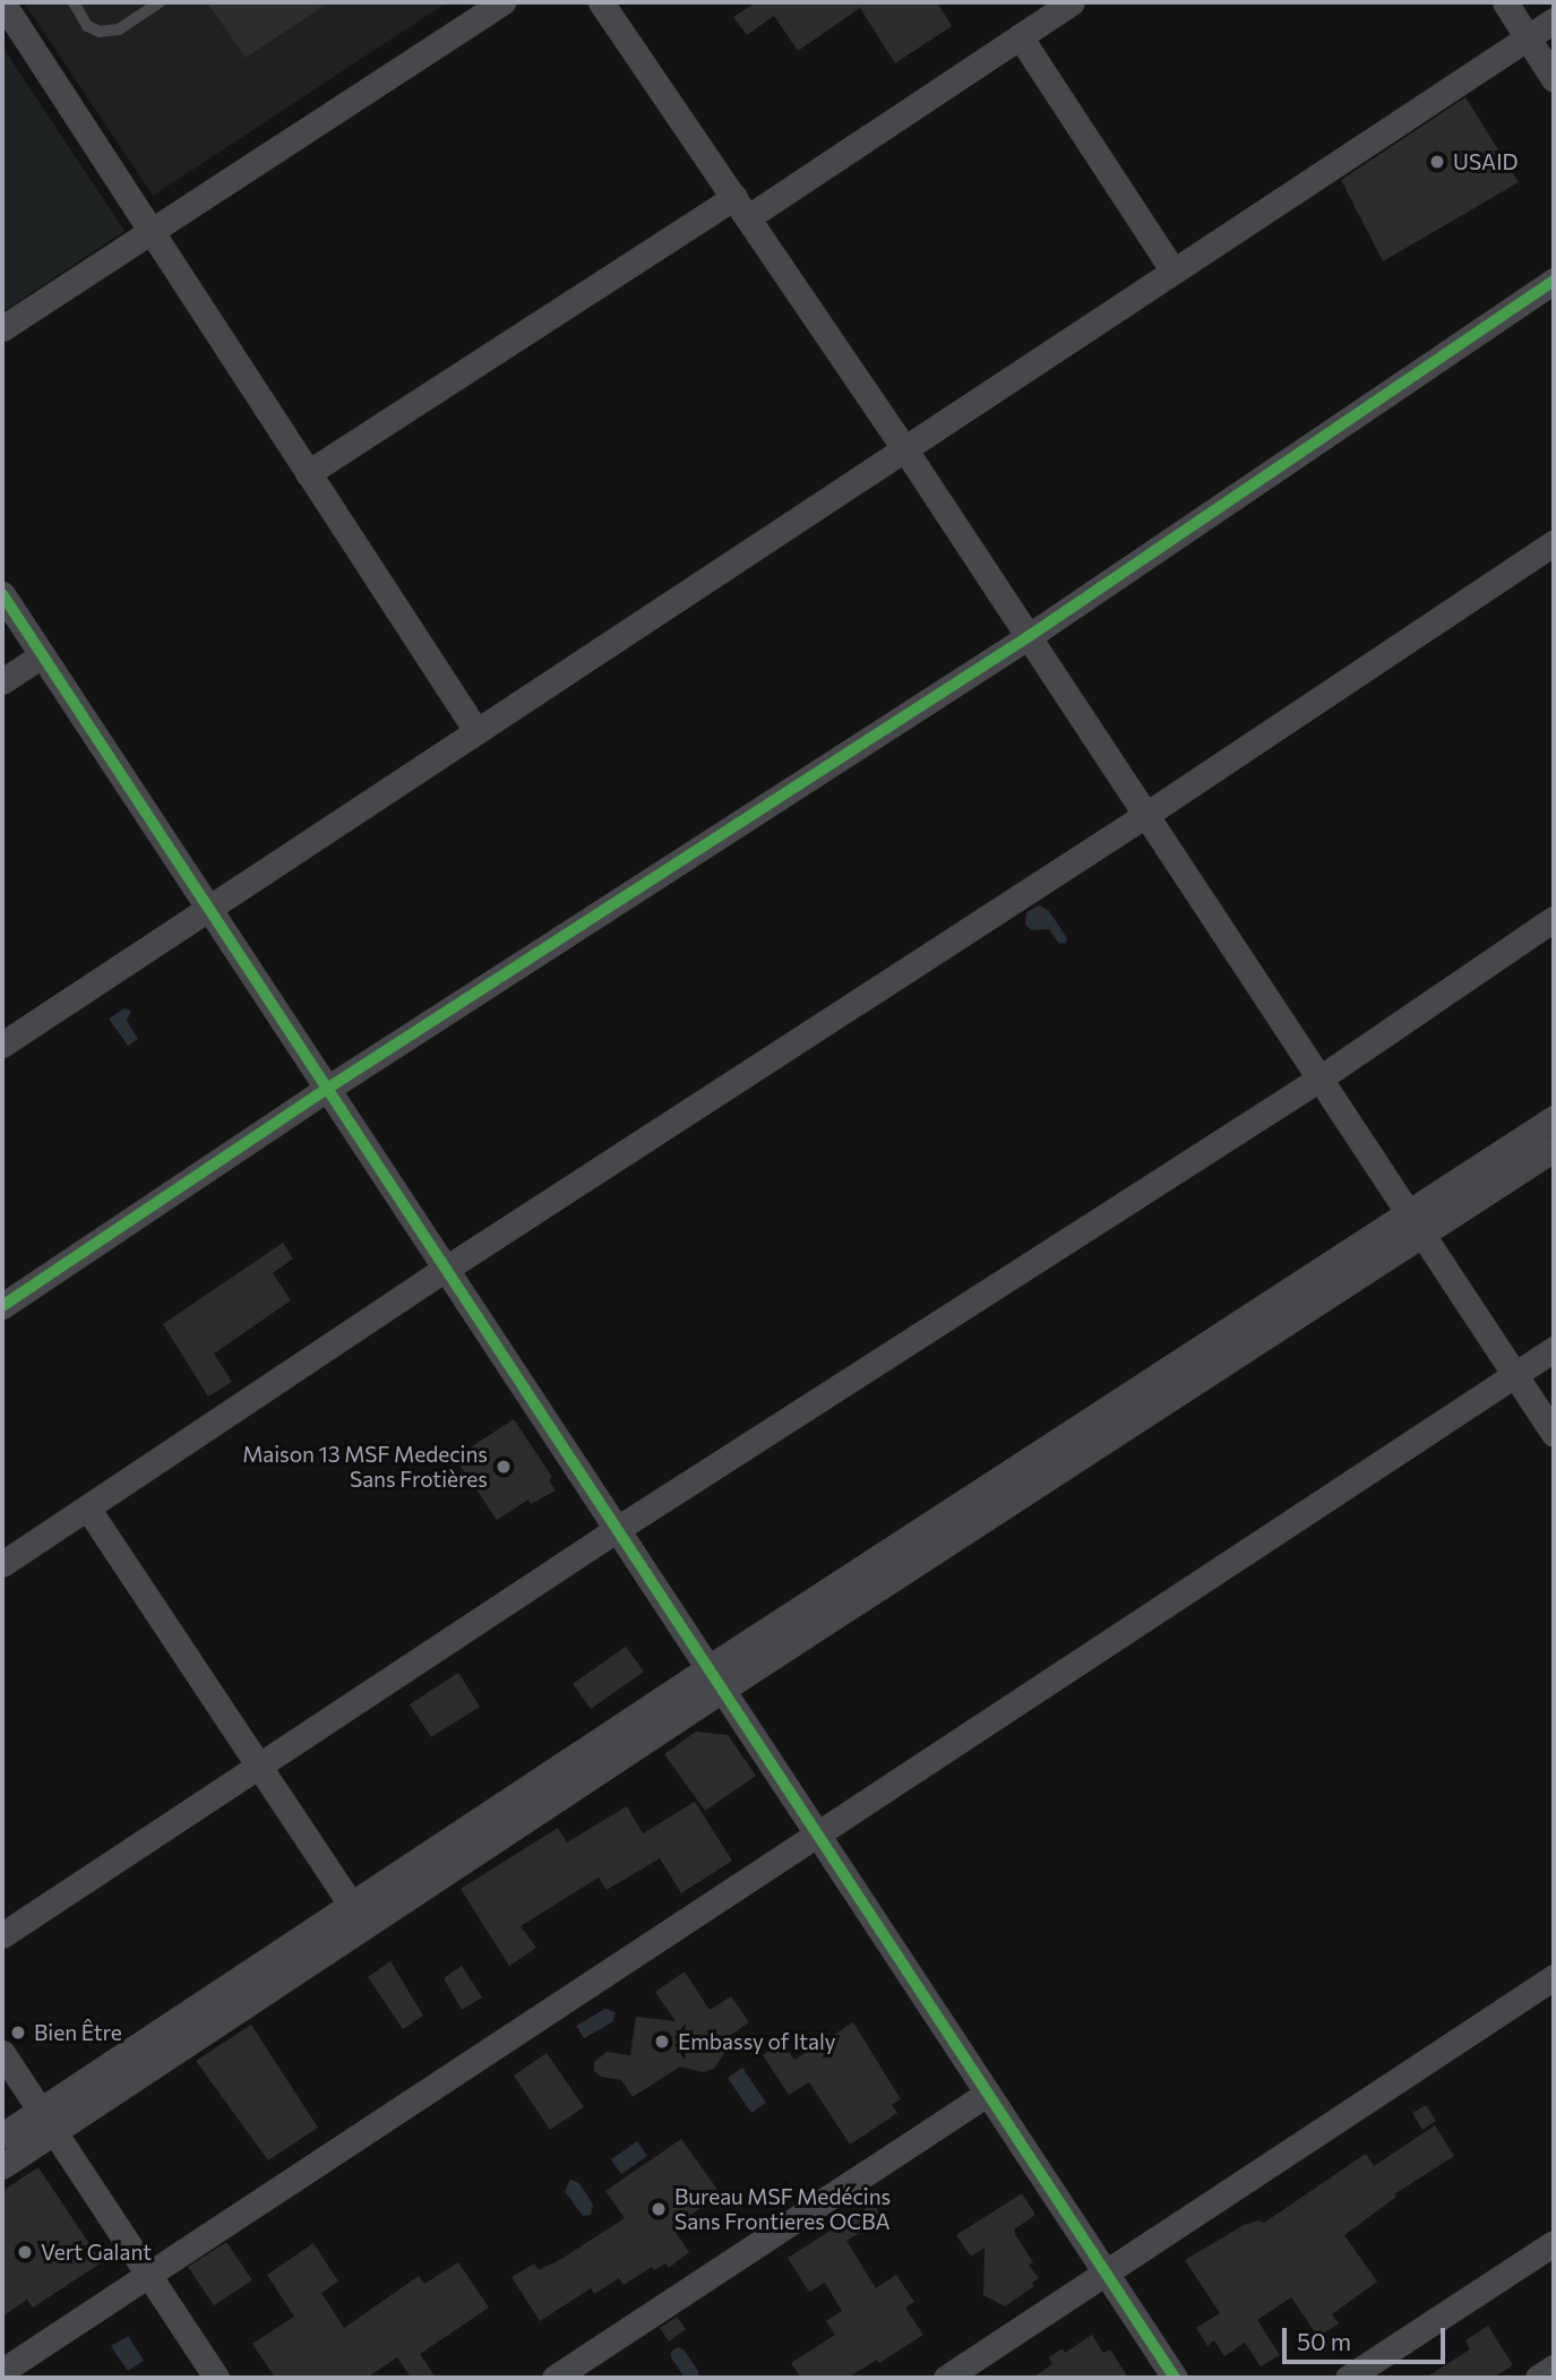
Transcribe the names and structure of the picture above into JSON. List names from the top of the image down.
{
  "places": [
    "USAID",
    "Maison 13 MSF Medecins Sans Frotières",
    "Bien Être",
    "Embassy of Italy",
    "Bureau MSF Medécins Sans Frontieres OCBA",
    "Vert Galant"
  ],
  "scale_bar": "50 m"
}
